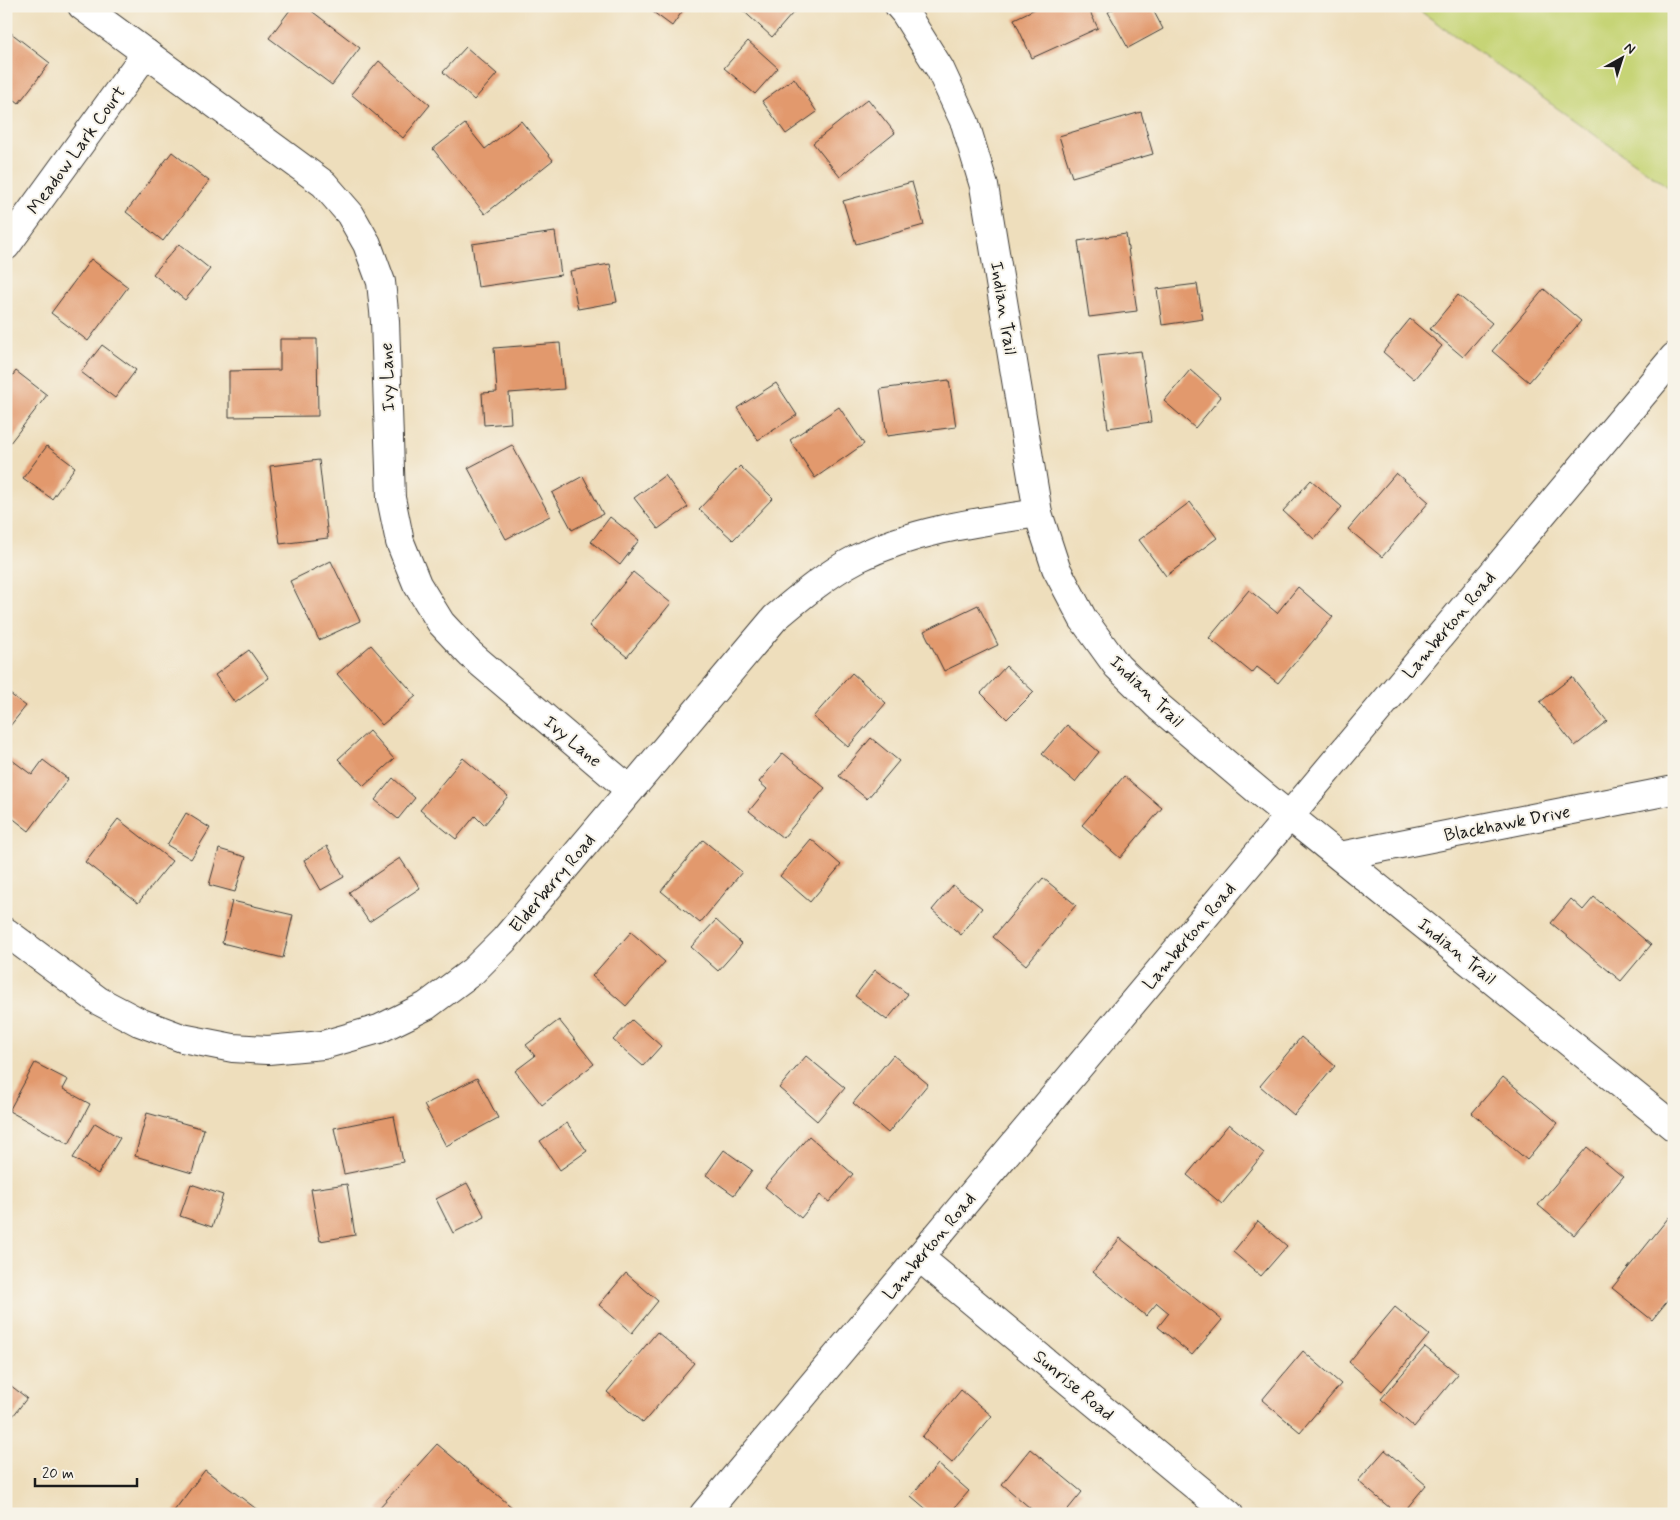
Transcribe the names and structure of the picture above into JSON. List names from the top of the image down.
{
  "streets": {
    "street": [
      "Meadow Lark Court",
      "Indian Trail",
      "Ivy Lane",
      "Lamberton Road",
      "Blackhawk Drive",
      "Elderberry Road",
      "Sunrise Road"
    ]
  },
  "crossings": [
    ["Meadow Lark Court", "Ivy Lane"],
    ["Indian Trail", "Lamberton Road"],
    ["Indian Trail", "Blackhawk Drive"],
    ["Indian Trail", "Elderberry Road"],
    ["Ivy Lane", "Elderberry Road"],
    ["Lamberton Road", "Sunrise Road"]
  ],
  "scale_bar": "20 m",
  "north": "top right"
}
